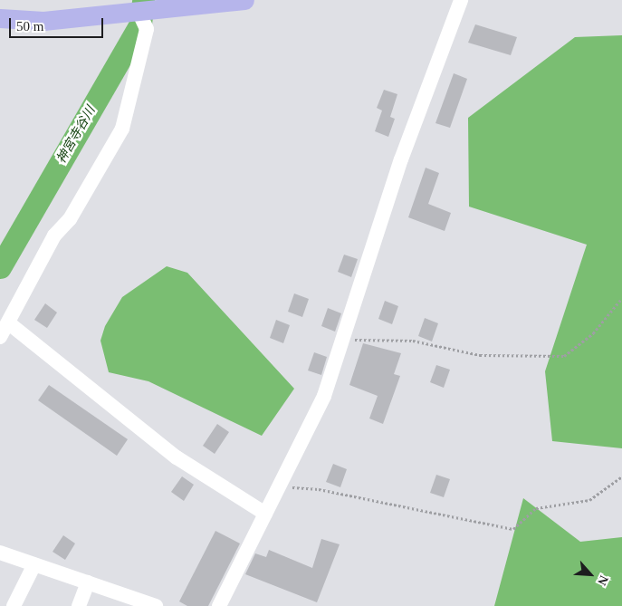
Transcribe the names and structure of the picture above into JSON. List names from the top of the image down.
{
  "water": ["神宮寺谷川"],
  "scale_bar": "50 m",
  "north": "bottom right"
}
